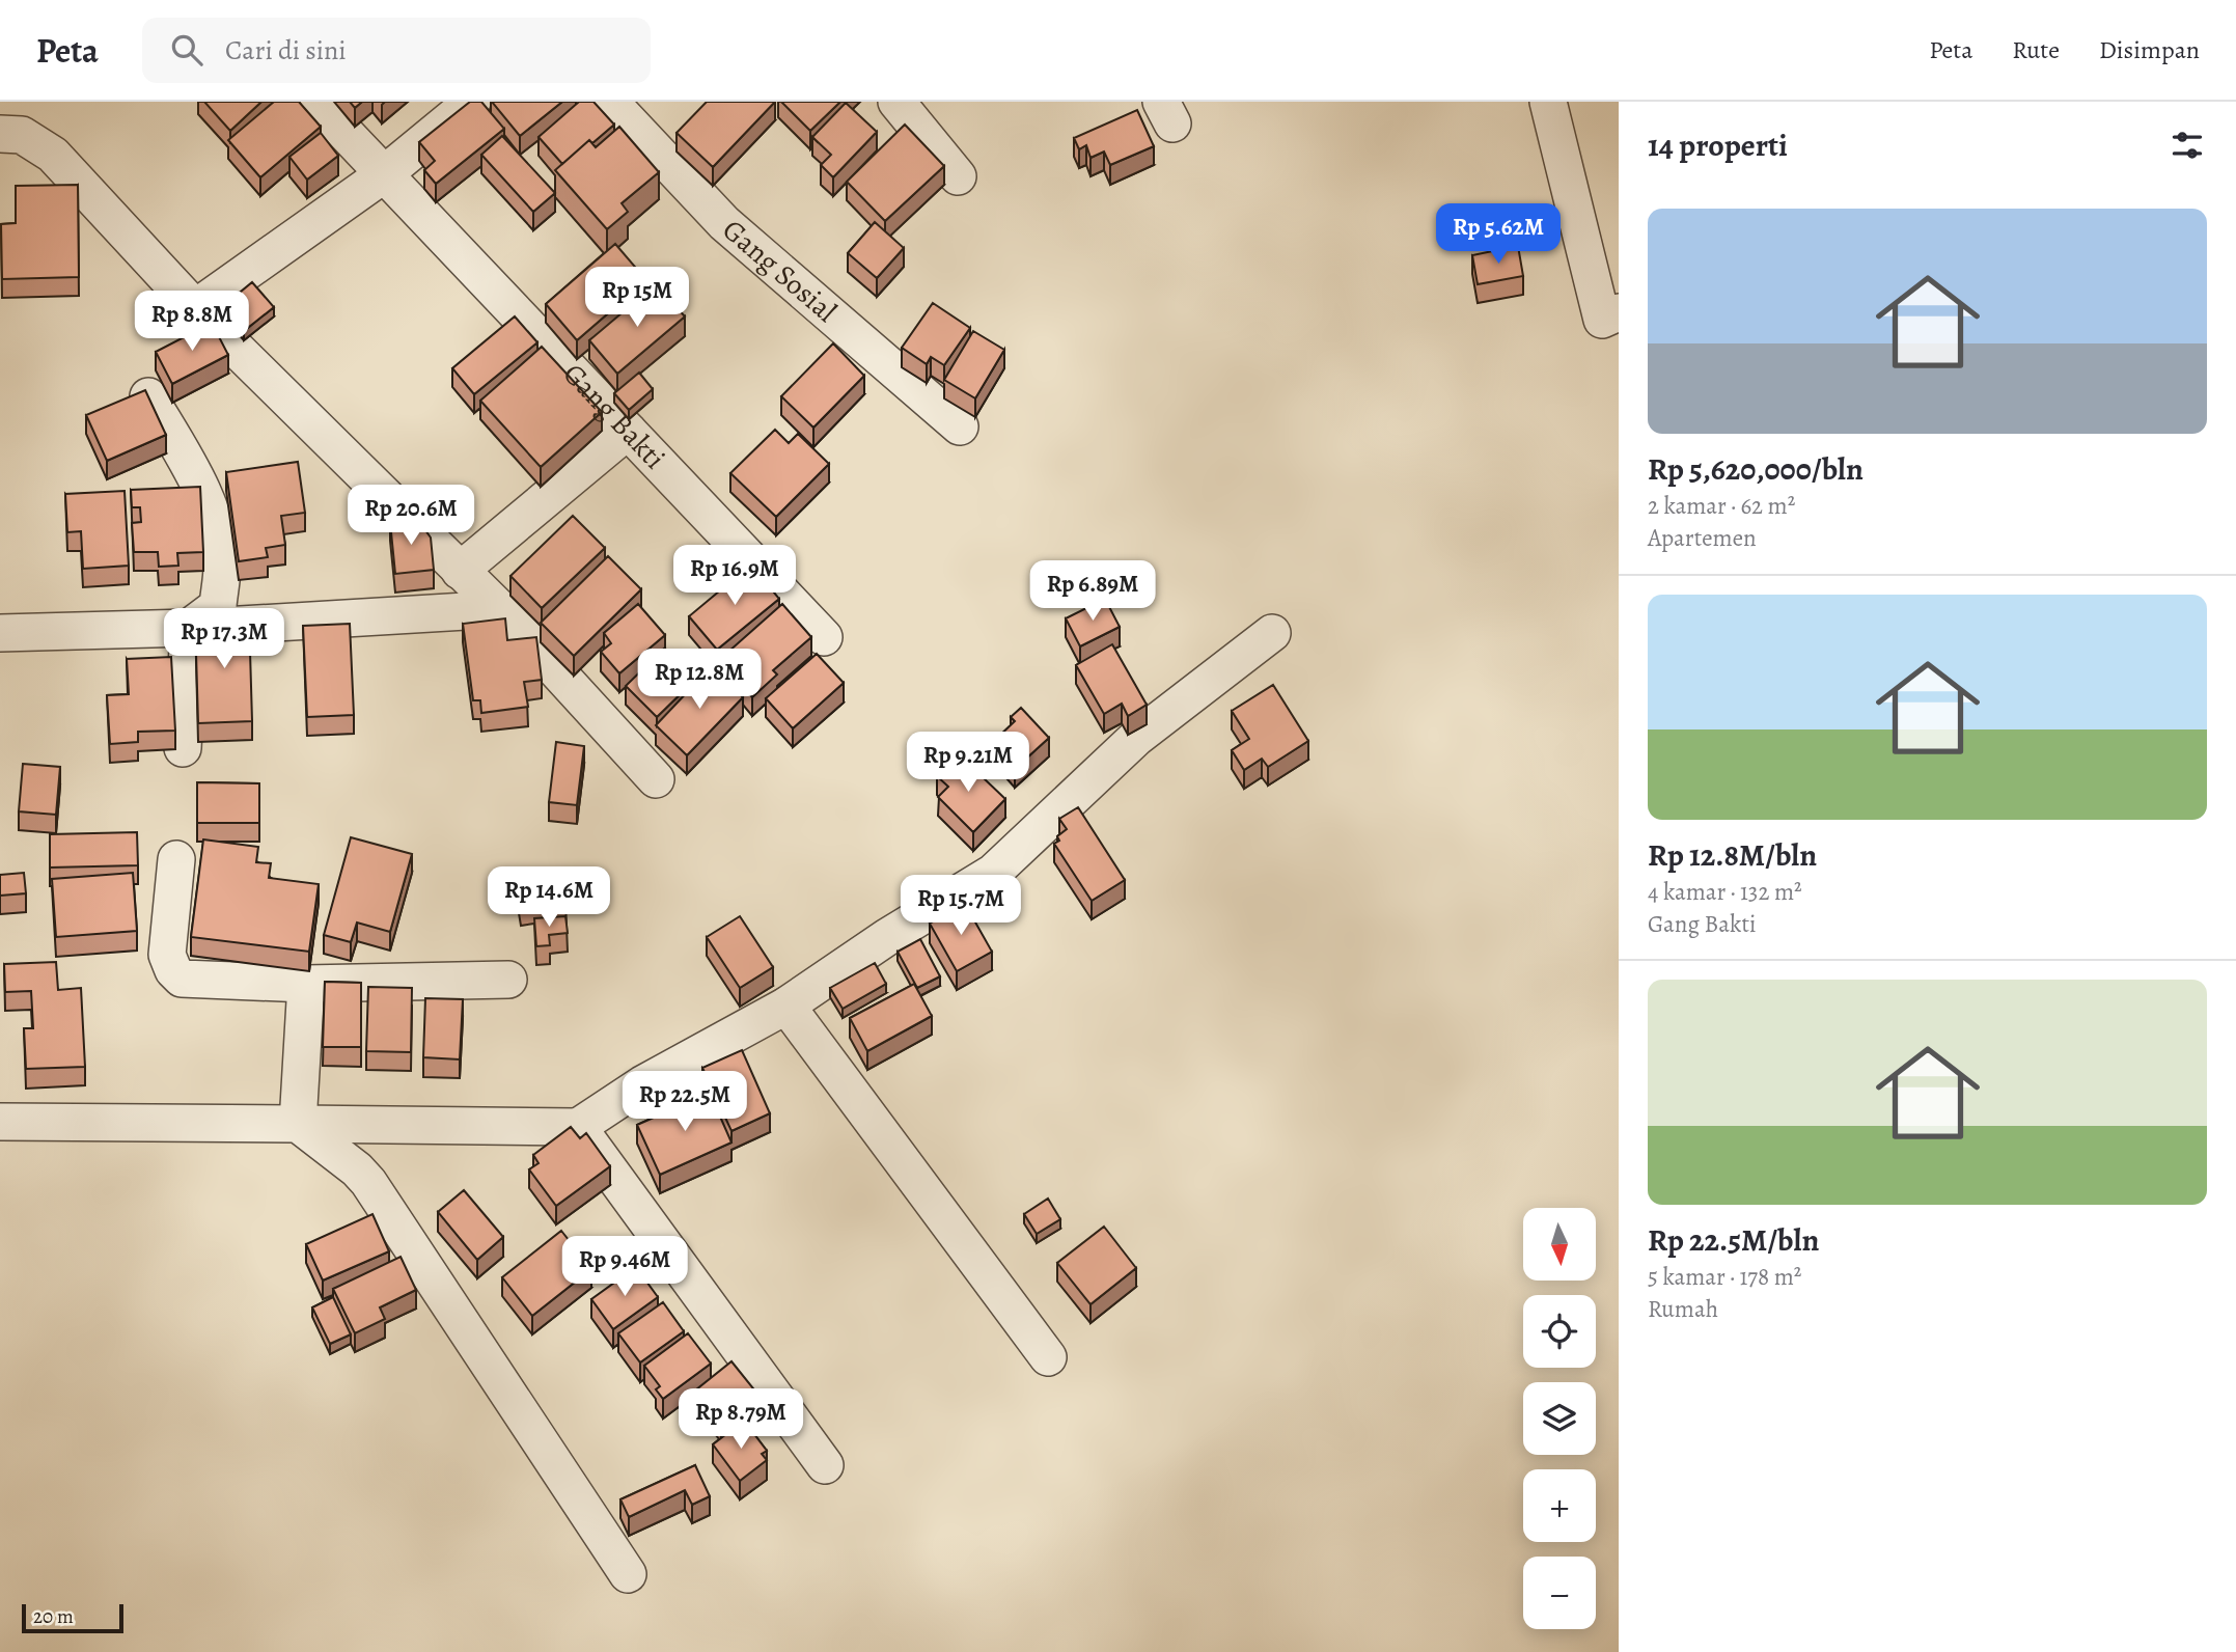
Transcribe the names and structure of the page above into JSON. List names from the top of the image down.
{
  "streets": {
    "street": ["Gang Sosial", "Gang Bakti"]
  },
  "scale_bar": "20 m",
  "north": "bottom",
  "page": {
    "header": "Peta",
    "search": "Cari di sini",
    "nav": ["Peta", "Rute", "Disimpan"],
    "heading": "14 properti",
    "list": [
      {
        "name": "Rp 5,620,000/bln",
        "note": "2 kamar · 62 m² · Apartemen"
      },
      {
        "name": "Rp 12.8M/bln",
        "note": "4 kamar · 132 m² · Gang Bakti"
      },
      {
        "name": "Rp 22.5M/bln",
        "note": "5 kamar · 178 m² · Rumah"
      }
    ],
    "price": [
      "Rp 5.62M",
      "Rp 15M",
      "Rp 8.8M",
      "Rp 20.6M",
      "Rp 16.9M",
      "Rp 6.89M",
      "Rp 17.3M",
      "Rp 12.8M",
      "Rp 9.21M",
      "Rp 14.6M",
      "Rp 15.7M",
      "Rp 22.5M",
      "Rp 9.46M",
      "Rp 8.79M"
    ],
    "map_buttons": ["+", "−"],
    "scale": "20 m"
  }
}
